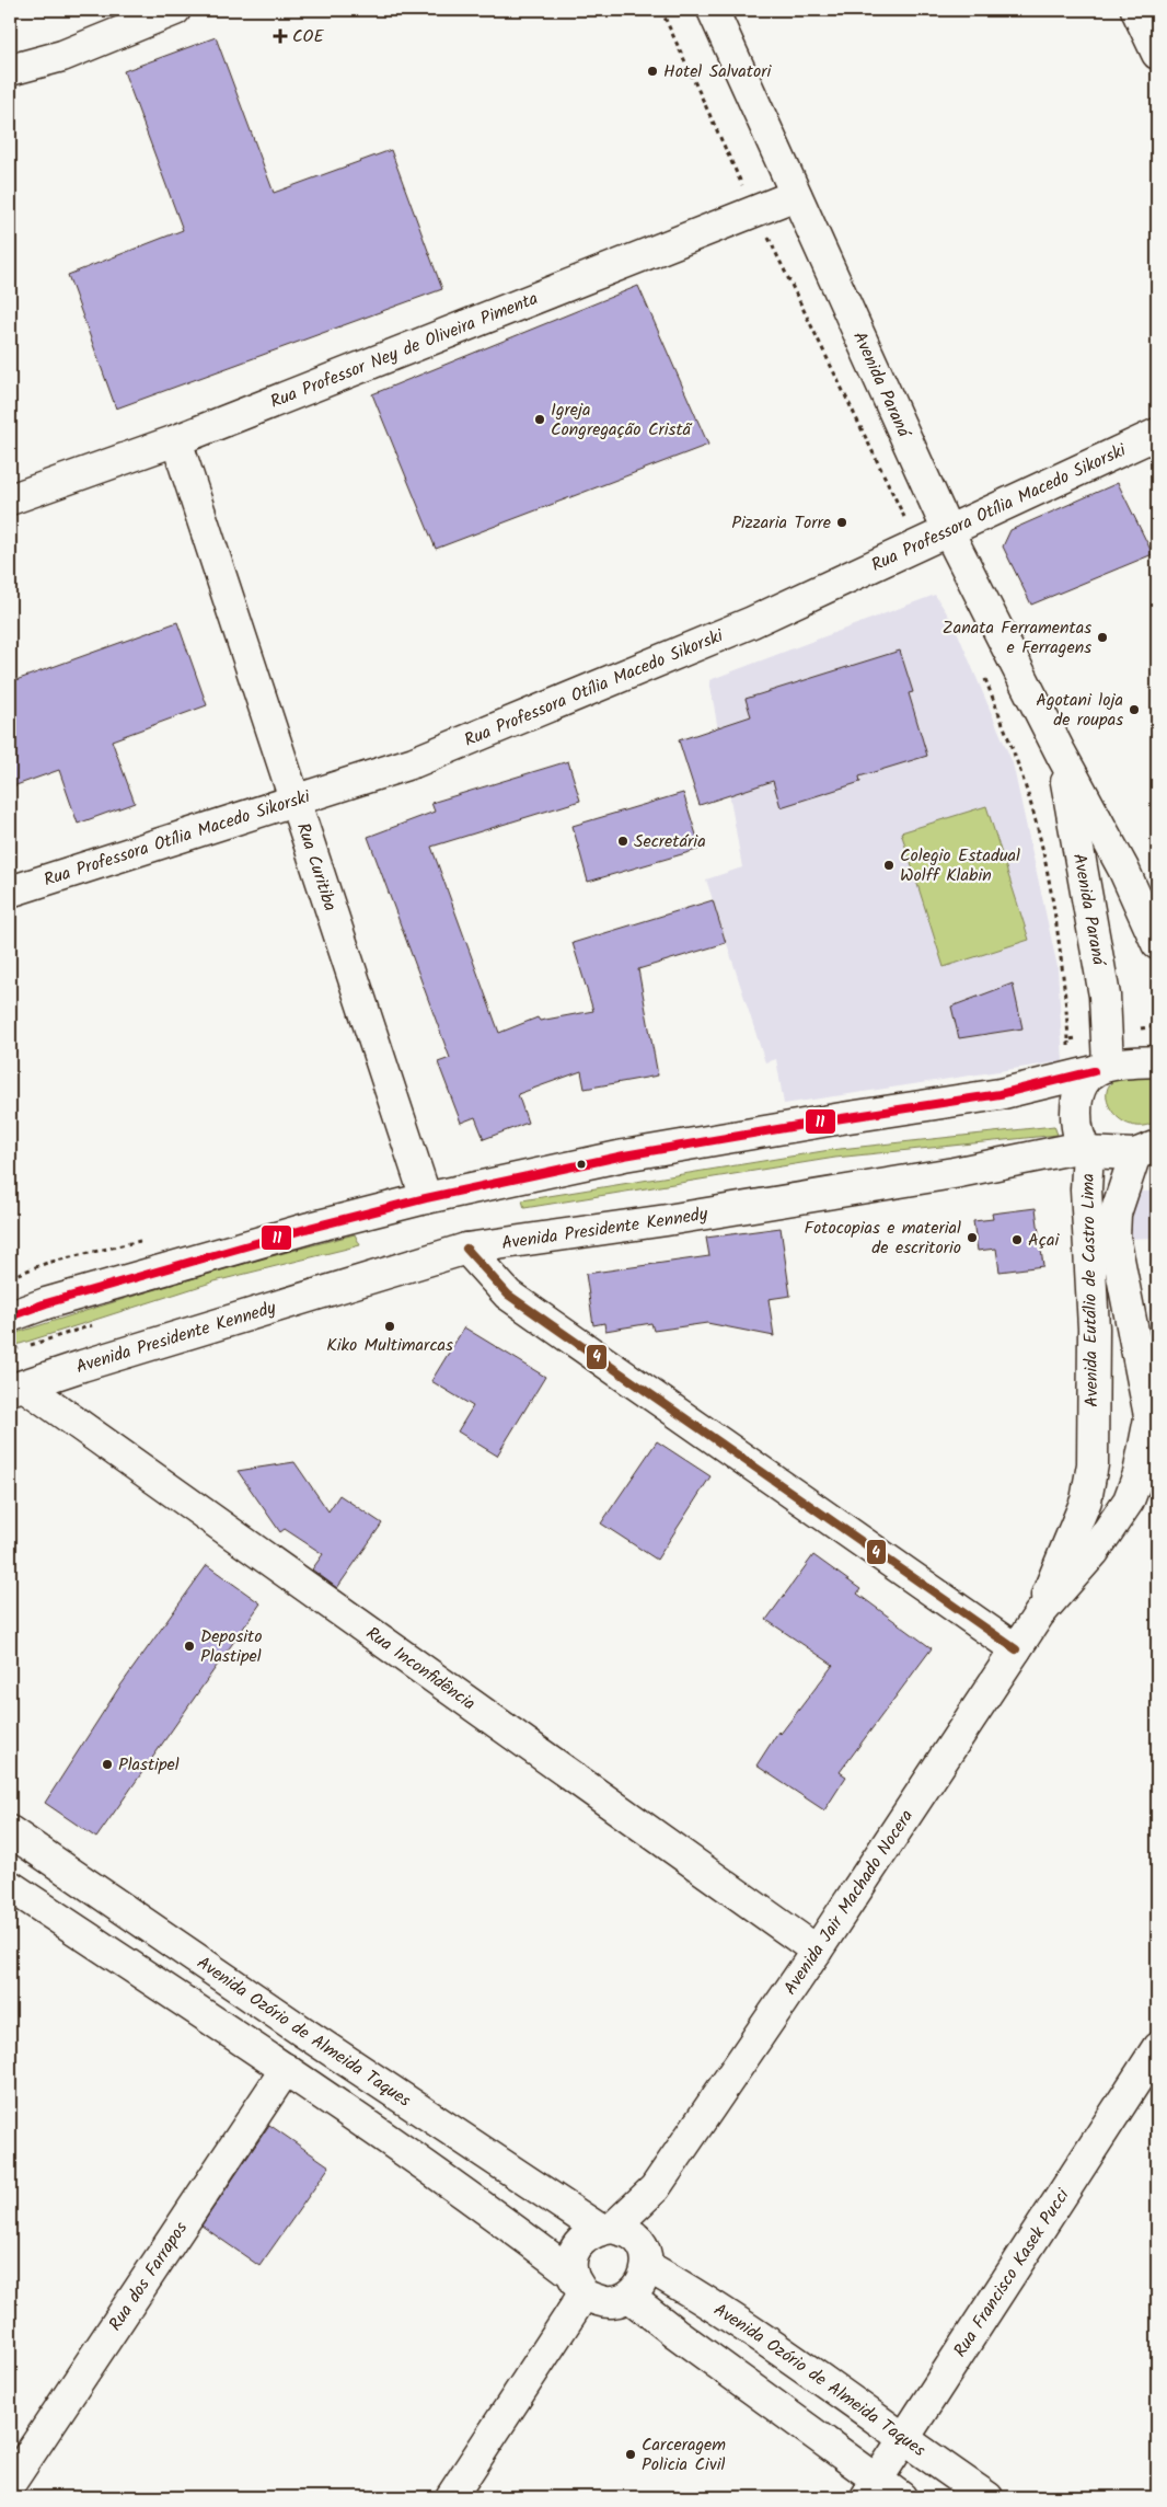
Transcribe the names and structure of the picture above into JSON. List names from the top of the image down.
{
  "streets": {
    "street": [
      "Rua Professor Ney de Oliveira Pimenta",
      "Avenida Paraná",
      "Rua Professora Otília Macedo Sikorski",
      "Rua Curitiba",
      "Avenida Presidente Kennedy",
      "Avenida Eutálio de Castro Lima",
      "Rua Inconfidência",
      "Avenida Jair Machado Nocera",
      "Avenida Ozório de Almeida Taques",
      "Rua Francisco Kasek Pucci",
      "Rua dos Farrapos"
    ]
  },
  "crossings": [
    ["Rua Professor Ney de Oliveira Pimenta", "Avenida Paraná"],
    ["Rua Professor Ney de Oliveira Pimenta", "Rua Curitiba"],
    ["Avenida Paraná", "Rua Professora Otília Macedo Sikorski"],
    ["Avenida Paraná", "Avenida Eutálio de Castro Lima"],
    ["Rua Professora Otília Macedo Sikorski", "Rua Curitiba"],
    ["Avenida Presidente Kennedy", "Avenida Eutálio de Castro Lima"],
    ["Avenida Presidente Kennedy", "Rua Inconfidência"],
    ["Avenida Eutálio de Castro Lima", "Avenida Jair Machado Nocera"],
    ["Rua Inconfidência", "Avenida Jair Machado Nocera"],
    ["Avenida Jair Machado Nocera", "Avenida Ozório de Almeida Taques"],
    ["Avenida Ozório de Almeida Taques", "Rua Francisco Kasek Pucci"]
  ],
  "places": {
    "health": ["COE"],
    "other": [
      "Hotel Salvatori",
      "Igreja Congregação Cristã",
      "Pizzaria Torre",
      "Zanata Ferramentas e Ferragens",
      "Agotani loja de roupas",
      "Secretária",
      "Colegio Estadual Wolff Klabin",
      "Fotocopias e material de escritorio",
      "Açai",
      "Kiko Multimarcas",
      "Deposito Plastipel",
      "Plastipel",
      "Carceragem Policia Civil"
    ]
  },
  "lines": ["transit line 11", "transit line 4"]
}
